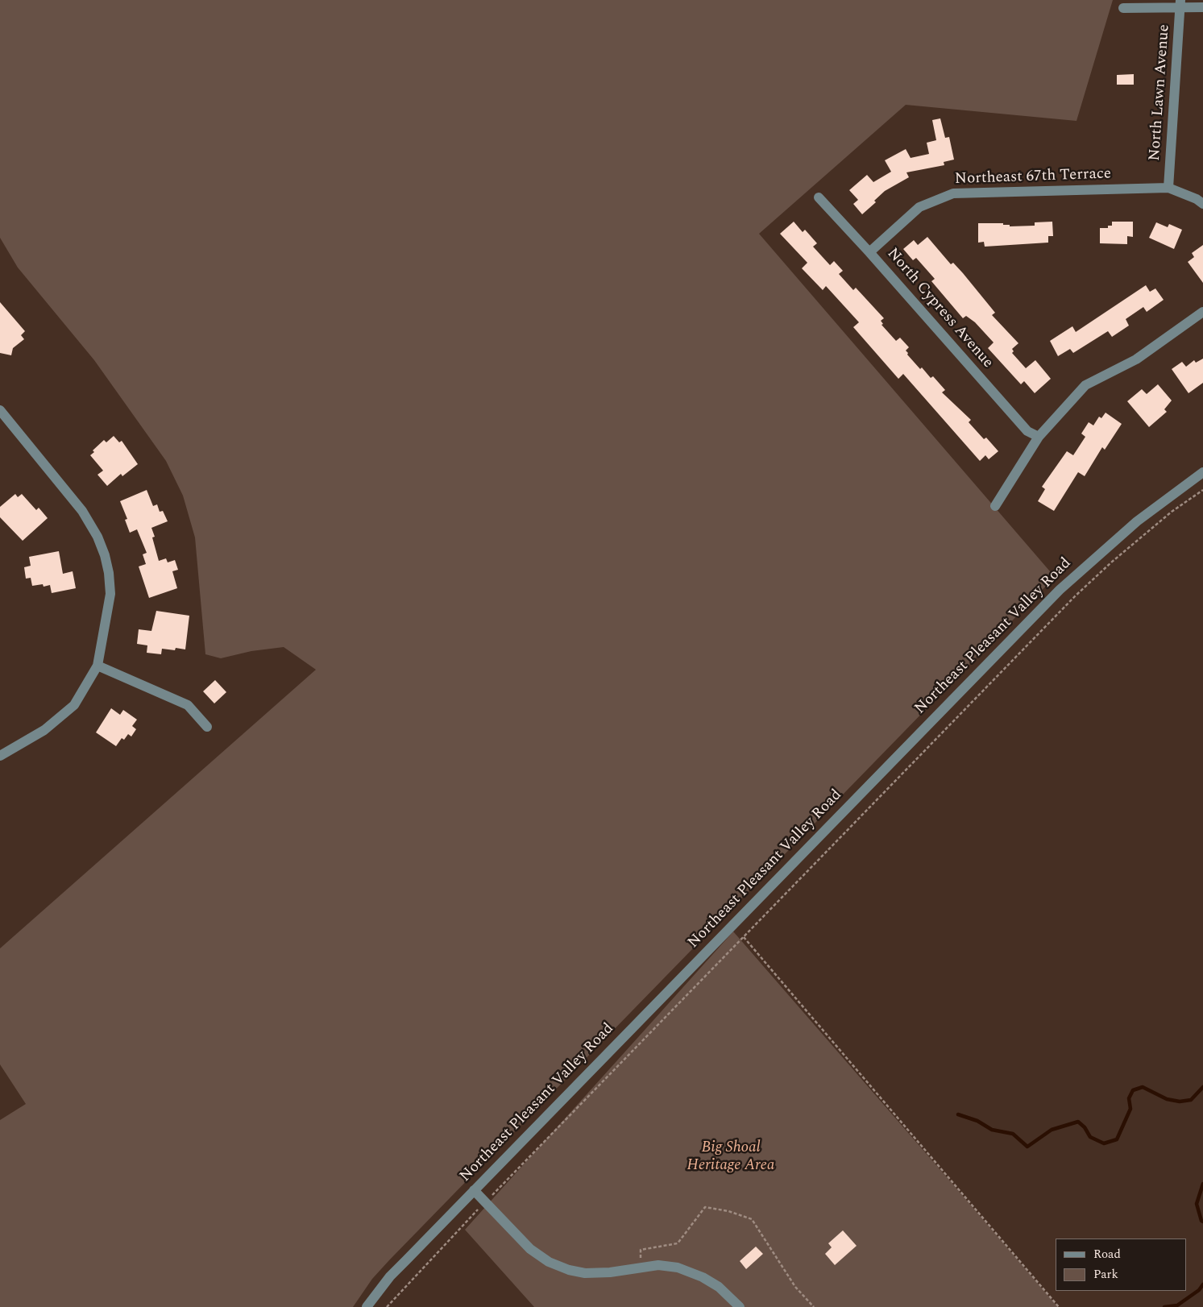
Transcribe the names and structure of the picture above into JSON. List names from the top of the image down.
{
  "streets": {
    "street": [
      "North Lawn Avenue",
      "Northeast 67th Terrace",
      "North Cypress Avenue",
      "Northeast Pleasant Valley Road"
    ]
  },
  "crossings": [
    ["North Lawn Avenue", "Northeast 67th Terrace"],
    ["Northeast 67th Terrace", "North Cypress Avenue"]
  ],
  "parks": ["Big Shoal Heritage Area"],
  "legend": ["Road", "Park"]
}
